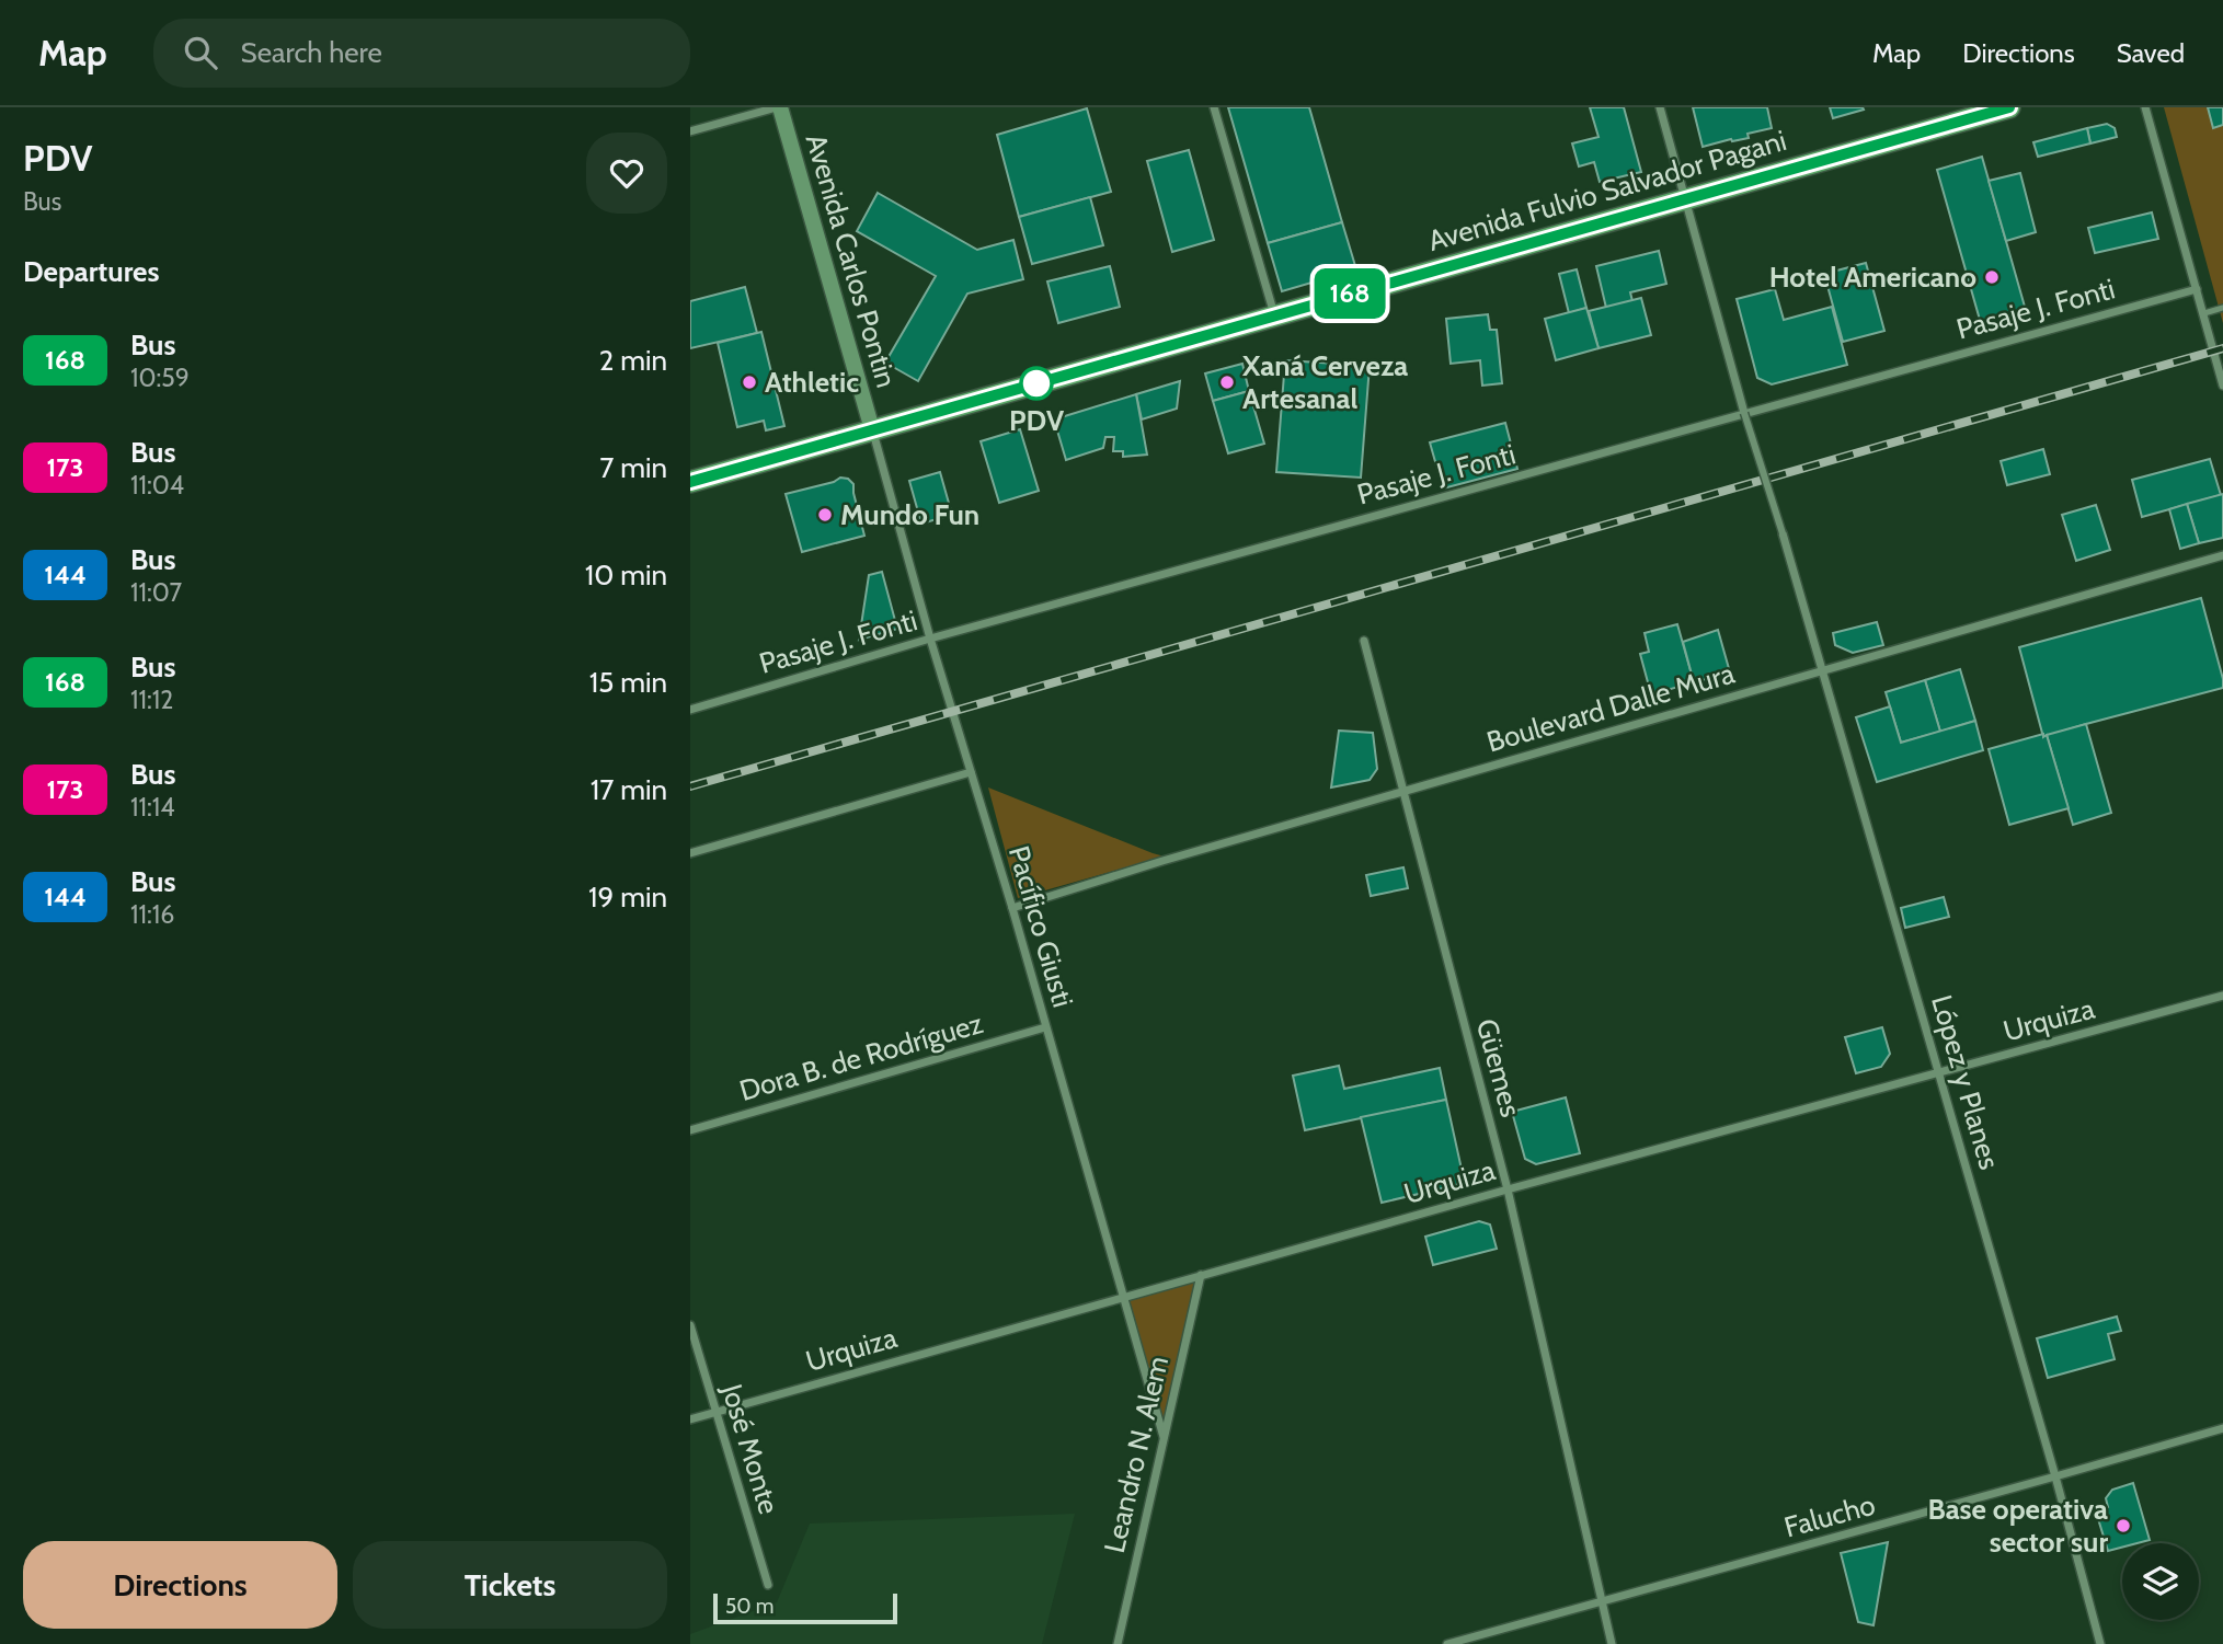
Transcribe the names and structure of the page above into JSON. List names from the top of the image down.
{
  "streets": {
    "highway": ["Avenida Fulvio Salvador Pagani"],
    "main road": ["Avenida Carlos Pontin"],
    "street": [
      "Pasaje J. Fonti",
      "Boulevard Dalle Mura",
      "Pacífico Giusti",
      "Urquiza",
      "Dora B. de Rodríguez",
      "Güemes",
      "López y Planes",
      "José Monte",
      "Leandro N. Alem",
      "Falucho"
    ]
  },
  "crossings": [
    ["Avenida Fulvio Salvador Pagani", "Avenida Carlos Pontin"],
    ["Avenida Fulvio Salvador Pagani", "Pacífico Giusti"],
    ["Avenida Carlos Pontin", "Pacífico Giusti"],
    ["Pasaje J. Fonti", "Pacífico Giusti"],
    ["Boulevard Dalle Mura", "Pacífico Giusti"],
    ["Boulevard Dalle Mura", "Güemes"],
    ["Boulevard Dalle Mura", "López y Planes"],
    ["Pacífico Giusti", "Urquiza"],
    ["Pacífico Giusti", "Dora B. de Rodríguez"],
    ["Pacífico Giusti", "Leandro N. Alem"],
    ["Urquiza", "Güemes"],
    ["Urquiza", "López y Planes"],
    ["Urquiza", "José Monte"],
    ["Urquiza", "Leandro N. Alem"],
    ["Güemes", "Falucho"],
    ["López y Planes", "Falucho"]
  ],
  "places": [
    "Hotel Americano",
    "Athletic",
    "Xaná Cerveza Artesanal",
    "PDV",
    "Mundo Fun",
    "Base operativa sector sur"
  ],
  "lines": ["bus line 168"],
  "scale_bar": "50 m",
  "page": {
    "header": "Map",
    "search": "Search here",
    "nav": ["Map", "Directions", "Saved"],
    "heading": [
      ["PDV", "Bus"],
      "Departures"
    ],
    "on_map": "168",
    "list": [
      {
        "mark": "168",
        "name": "Bus",
        "note": "10:59",
        "value": "2 min"
      },
      {
        "mark": "173",
        "name": "Bus",
        "note": "11:04",
        "value": "7 min"
      },
      {
        "mark": "144",
        "name": "Bus",
        "note": "11:07",
        "value": "10 min"
      },
      {
        "mark": "168",
        "name": "Bus",
        "note": "11:12",
        "value": "15 min"
      },
      {
        "mark": "173",
        "name": "Bus",
        "note": "11:14",
        "value": "17 min"
      },
      {
        "mark": "144",
        "name": "Bus",
        "note": "11:16",
        "value": "19 min"
      }
    ],
    "buttons": ["Directions", "Tickets"],
    "scale": "50 m"
  }
}
